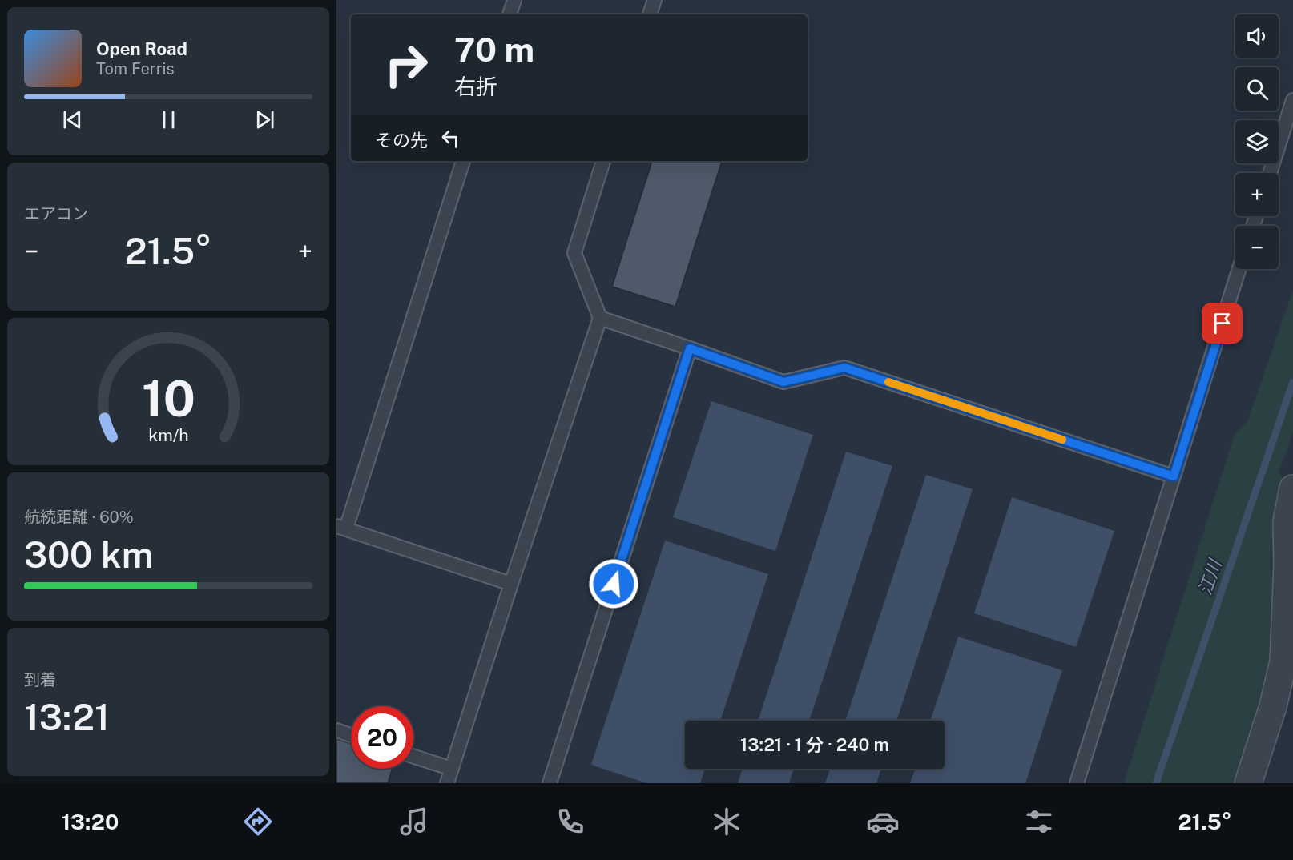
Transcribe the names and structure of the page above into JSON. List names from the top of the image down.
{
  "water": ["江川"],
  "page": {
    "map_buttons": ["+", "−"],
    "turn": ["70 m", "右折"],
    "song": ["Open Road", "Tom Ferris"],
    "then": "その先",
    "tile": [
      "エアコン",
      ["航続距離 · 60%", "300 km"],
      ["到着", "13:21"]
    ],
    "heat": ["−", "21.5°", "+"],
    "limit": "20",
    "trip": "13:21 · 1 分 · 240 m",
    "tabs": ["13:20", "21.5°"],
    "gauge": ["10", "km/h"]
  }
}
